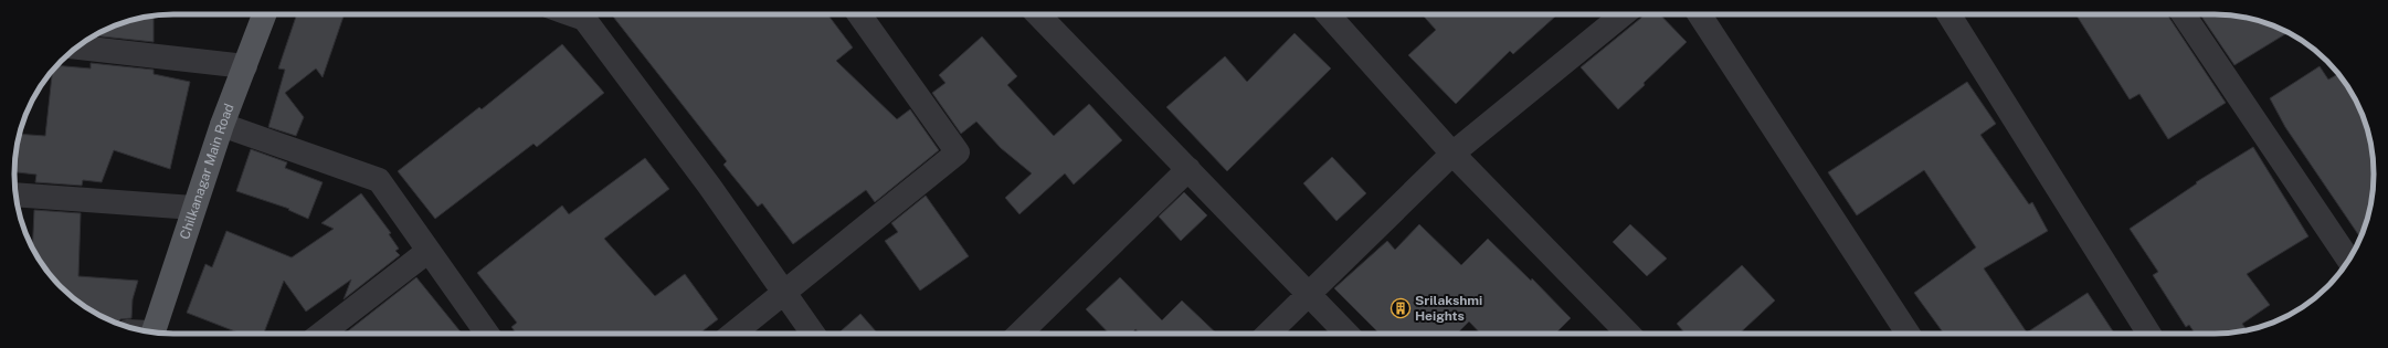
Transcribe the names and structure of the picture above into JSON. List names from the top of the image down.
{
  "streets": {
    "main road": ["Chilkanagar Main Road"]
  },
  "places": {
    "building": ["Srilakshmi Heights"]
  }
}
